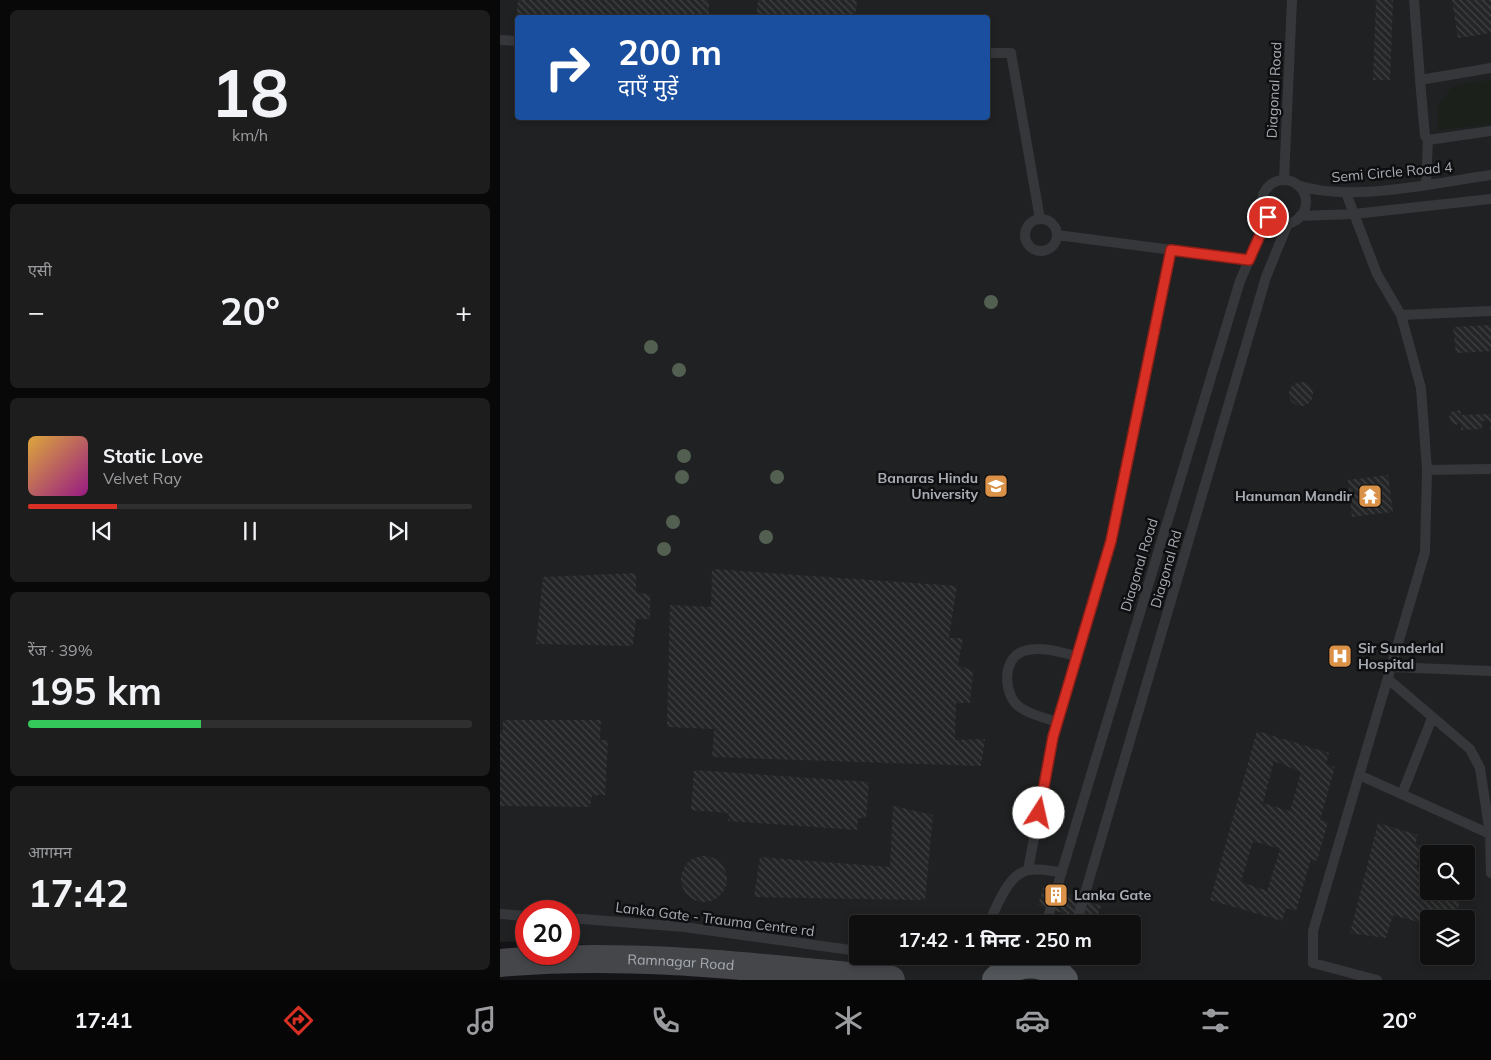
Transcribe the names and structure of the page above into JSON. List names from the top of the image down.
{
  "streets": {
    "main road": ["Ramnagar Road"],
    "lane": [
      "Diagonal Road",
      "Semi Circle Road 4",
      "Diagonal Rd",
      "Lanka Gate - Trauma Centre rd"
    ]
  },
  "crossings": [
    ["Diagonal Road", "Semi Circle Road 4"],
    ["Diagonal Road", "Diagonal Rd"],
    ["Semi Circle Road 4", "Diagonal Rd"]
  ],
  "places": {
    "school or university": ["Banaras Hindu University"],
    "temple": ["Hanuman Mandir"],
    "hospital": ["Sir Sunderlal Hospital"],
    "building": ["Lanka Gate"]
  },
  "page": {
    "tile": [
      ["18", "km/h"],
      "एसी",
      ["रेंज · 39%", "195 km"],
      ["आगमन", "17:42"]
    ],
    "turn": ["200 m", "दाएँ मुड़ें"],
    "heat": ["−", "20°", "+"],
    "song": ["Static Love", "Velvet Ray"],
    "limit": "20",
    "trip": "17:42 · 1 मिनट · 250 m",
    "tabs": ["17:41", "20°"]
  }
}
